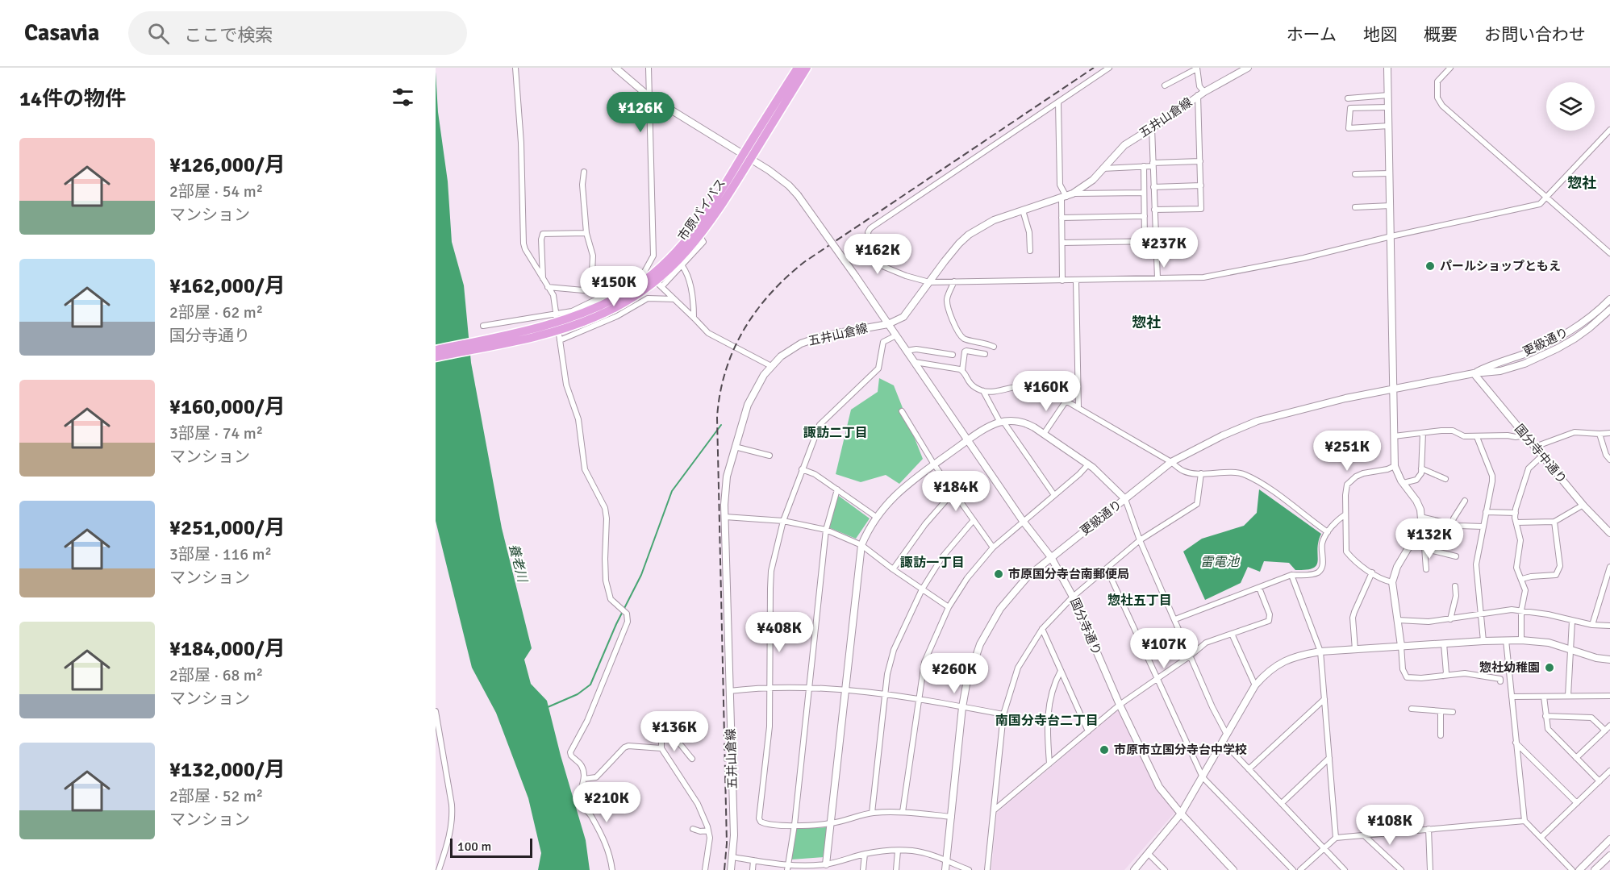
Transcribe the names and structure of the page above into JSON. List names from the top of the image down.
{
  "streets": {
    "highway": ["市原バイパス"],
    "main road": ["五井山倉線"],
    "street": ["更級通り", "国分寺中通り", "国分寺通り"]
  },
  "crossings": [
    ["五井山倉線", "国分寺通り"],
    ["市原バイパス", "国分寺通り"],
    ["更級通り", "国分寺中通り"],
    ["更級通り", "国分寺通り"]
  ],
  "districts": [
    "惣社",
    "惣社",
    "諏訪二丁目",
    "諏訪一丁目",
    "惣社五丁目",
    "南国分寺台二丁目"
  ],
  "water": ["雷電池", "養老川"],
  "places": [
    "パールショップともえ",
    "市原国分寺台南郵便局",
    "惣社幼稚園",
    "市原市立国分寺台中学校"
  ],
  "scale_bar": "100 m",
  "page": {
    "header": "Casavia",
    "search": "ここで検索",
    "nav": [
      "ホーム",
      "地図",
      "概要",
      "お問い合わせ"
    ],
    "heading": "14件の物件",
    "price": [
      "¥126K",
      "¥237K",
      "¥162K",
      "¥150K",
      "¥160K",
      "¥251K",
      "¥184K",
      "¥132K",
      "¥408K",
      "¥107K",
      "¥260K",
      "¥136K",
      "¥210K",
      "¥108K"
    ],
    "list": [
      {
        "name": "¥126,000/月",
        "note": "2部屋 · 54 m² · マンション"
      },
      {
        "name": "¥162,000/月",
        "note": "2部屋 · 62 m² · 国分寺通り"
      },
      {
        "name": "¥160,000/月",
        "note": "3部屋 · 74 m² · マンション"
      },
      {
        "name": "¥251,000/月",
        "note": "3部屋 · 116 m² · マンション"
      },
      {
        "name": "¥184,000/月",
        "note": "2部屋 · 68 m² · マンション"
      },
      {
        "name": "¥132,000/月",
        "note": "2部屋 · 52 m² · マンション"
      }
    ],
    "scale": "100 m"
  }
}
